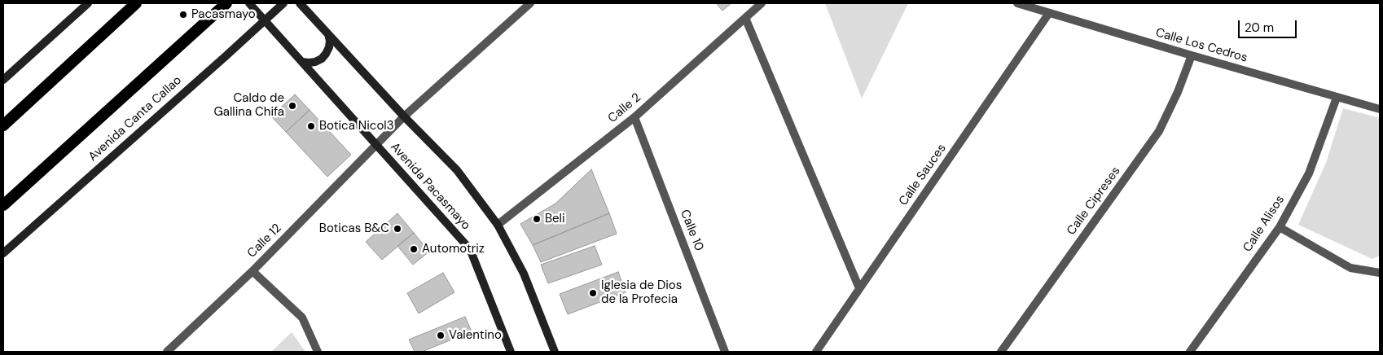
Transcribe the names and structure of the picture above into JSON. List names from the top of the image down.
{
  "streets": {
    "highway": ["Avenida Canta Callao"],
    "main road": ["Avenida Pacasmayo"],
    "street": [
      "Calle Los Cedros",
      "Calle 2",
      "Calle Sauces",
      "Calle Cipreses",
      "Calle Alisos",
      "Calle 10",
      "Calle 12"
    ]
  },
  "crossings": [
    ["Calle Los Cedros", "Calle Sauces"],
    ["Calle Los Cedros", "Calle Cipreses"],
    ["Calle Los Cedros", "Calle Alisos"],
    ["Calle 2", "Calle 10"],
    ["Avenida Canta Callao", "Avenida Pacasmayo"],
    ["Avenida Pacasmayo", "Calle 12"]
  ],
  "places": [
    "Pacasmayo",
    "Caldo de Gallina Chifa",
    "Botica Nicol3",
    "Beli",
    "Boticas B&C",
    "Automotriz",
    "Iglesia de Dios de la Profecia",
    "Valentino"
  ],
  "scale_bar": "20 m"
}
